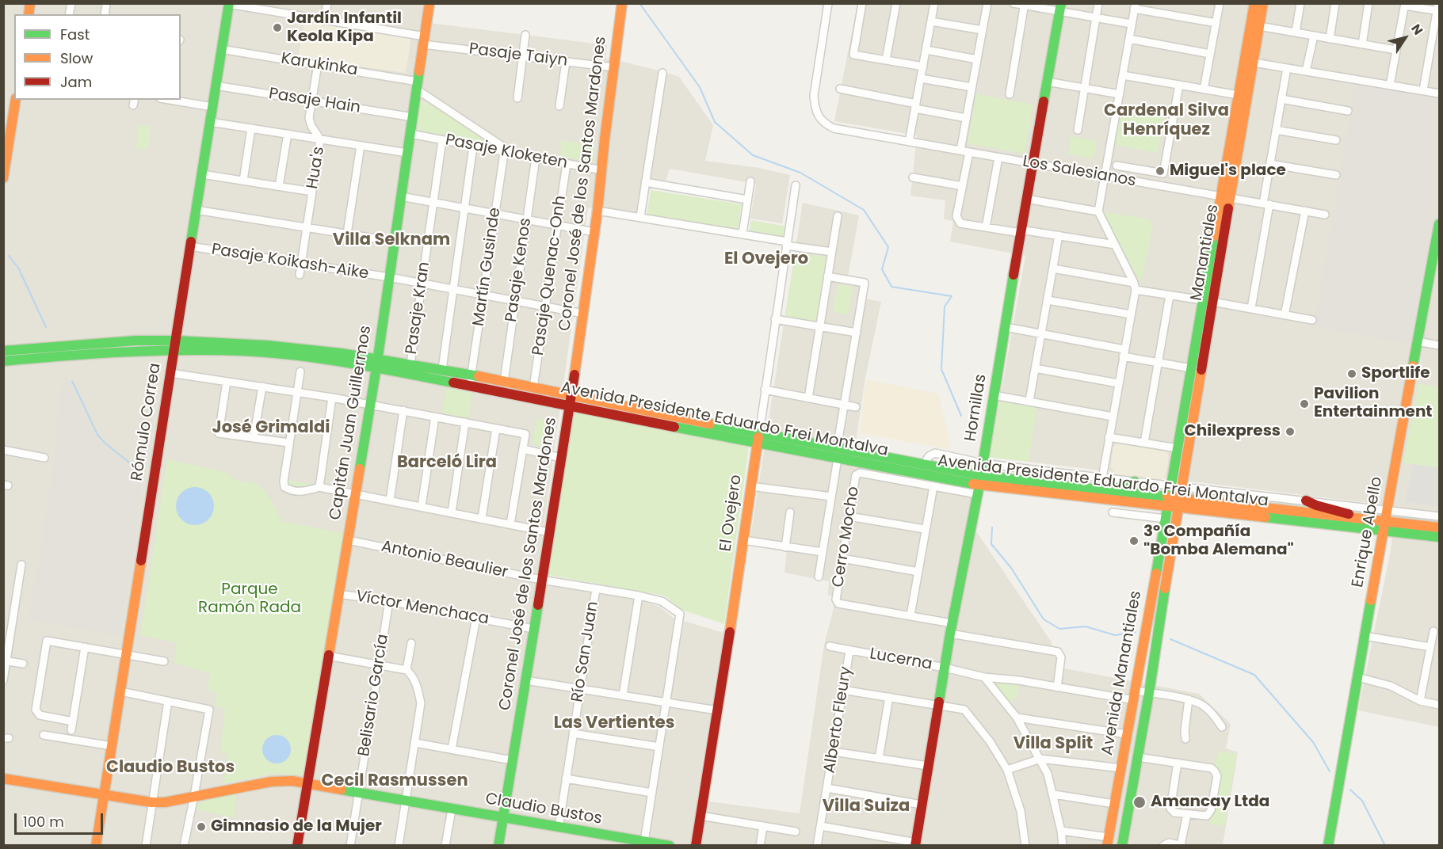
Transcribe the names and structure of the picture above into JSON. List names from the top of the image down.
{
  "streets": {
    "street": [
      "Pasaje Taiyn",
      "Karukinka",
      "Pasaje Hain",
      "Pasaje Kloketen",
      "Hua's",
      "Los Salesianos",
      "Coronel José de los Santos Mardones",
      "Manantiales",
      "Pasaje Koikash-Aike",
      "Martín Gusinde",
      "Pasaje Kenos",
      "Pasaje Quenac-Onh",
      "Pasaje Kran",
      "Hornillas",
      "Avenida Presidente Eduardo Frei Montalva",
      "Rómulo Correa",
      "Capitán Juan Guillermos",
      "El Ovejero",
      "Enrique Abello",
      "Cerro Mocho",
      "Antonio Beaulier",
      "Víctor Menchaca",
      "Río San Juan",
      "Lucerna",
      "Avenida Manantiales",
      "Belisario García",
      "Alberto Fleury",
      "Claudio Bustos"
    ]
  },
  "crossings": [
    ["Pasaje Taiyn", "Coronel José de los Santos Mardones"],
    ["Pasaje Taiyn", "Rómulo Correa"],
    ["Pasaje Taiyn", "Capitán Juan Guillermos"],
    ["Karukinka", "Hua's"],
    ["Karukinka", "Rómulo Correa"],
    ["Karukinka", "Capitán Juan Guillermos"],
    ["Pasaje Hain", "Hua's"],
    ["Pasaje Hain", "Rómulo Correa"],
    ["Pasaje Hain", "Capitán Juan Guillermos"],
    ["Pasaje Kloketen", "Coronel José de los Santos Mardones"],
    ["Pasaje Kloketen", "Martín Gusinde"],
    ["Pasaje Kloketen", "Pasaje Kenos"],
    ["Pasaje Kloketen", "Pasaje Quenac-Onh"],
    ["Pasaje Kloketen", "Pasaje Kran"],
    ["Pasaje Kloketen", "Capitán Juan Guillermos"],
    ["Hua's", "Pasaje Koikash-Aike"],
    ["Los Salesianos", "Manantiales"],
    ["Los Salesianos", "Hornillas"],
    ["Coronel José de los Santos Mardones", "Pasaje Koikash-Aike"],
    ["Coronel José de los Santos Mardones", "Avenida Presidente Eduardo Frei Montalva"],
    ["Coronel José de los Santos Mardones", "Antonio Beaulier"],
    ["Coronel José de los Santos Mardones", "Víctor Menchaca"],
    ["Coronel José de los Santos Mardones", "Claudio Bustos"],
    ["Manantiales", "Avenida Presidente Eduardo Frei Montalva"],
    ["Manantiales", "Avenida Manantiales"],
    ["Pasaje Koikash-Aike", "Martín Gusinde"],
    ["Pasaje Koikash-Aike", "Pasaje Kenos"],
    ["Pasaje Koikash-Aike", "Pasaje Quenac-Onh"],
    ["Pasaje Koikash-Aike", "Pasaje Kran"],
    ["Pasaje Koikash-Aike", "Rómulo Correa"],
    ["Pasaje Koikash-Aike", "Capitán Juan Guillermos"],
    ["Martín Gusinde", "Avenida Presidente Eduardo Frei Montalva"],
    ["Pasaje Kenos", "Avenida Presidente Eduardo Frei Montalva"],
    ["Pasaje Quenac-Onh", "Avenida Presidente Eduardo Frei Montalva"],
    ["Pasaje Kran", "Avenida Presidente Eduardo Frei Montalva"],
    ["Hornillas", "Avenida Presidente Eduardo Frei Montalva"],
    ["Hornillas", "Lucerna"],
    ["Avenida Presidente Eduardo Frei Montalva", "Rómulo Correa"],
    ["Avenida Presidente Eduardo Frei Montalva", "Capitán Juan Guillermos"],
    ["Avenida Presidente Eduardo Frei Montalva", "El Ovejero"],
    ["Avenida Presidente Eduardo Frei Montalva", "Enrique Abello"],
    ["Avenida Presidente Eduardo Frei Montalva", "Cerro Mocho"],
    ["Avenida Presidente Eduardo Frei Montalva", "Avenida Manantiales"],
    ["Rómulo Correa", "Claudio Bustos"],
    ["Capitán Juan Guillermos", "Antonio Beaulier"],
    ["Capitán Juan Guillermos", "Víctor Menchaca"],
    ["Capitán Juan Guillermos", "Claudio Bustos"],
    ["Antonio Beaulier", "Río San Juan"],
    ["Víctor Menchaca", "Belisario García"],
    ["Río San Juan", "Claudio Bustos"],
    ["Lucerna", "Avenida Manantiales"],
    ["Lucerna", "Alberto Fleury"],
    ["Belisario García", "Claudio Bustos"]
  ],
  "districts": [
    "Cardenal Silva Henríquez",
    "Villa Selknam",
    "El Ovejero",
    "José Grimaldi",
    "Barceló Lira",
    "Las Vertientes",
    "Villa Split",
    "Claudio Bustos",
    "Cecil Rasmussen",
    "Villa Suiza"
  ],
  "parks": ["Parque Ramón Rada"],
  "places": [
    "Jardín Infantil Keola Kipa",
    "Miguel's place",
    "Sportlife",
    "Pavilion Entertainment",
    "Chilexpress",
    "3º Compañía \"Bomba Alemana\"",
    "Amancay Ltda",
    "Gimnasio de la Mujer"
  ],
  "legend": ["Fast", "Slow", "Jam"],
  "scale_bar": "100 m",
  "north": "top right"
}
